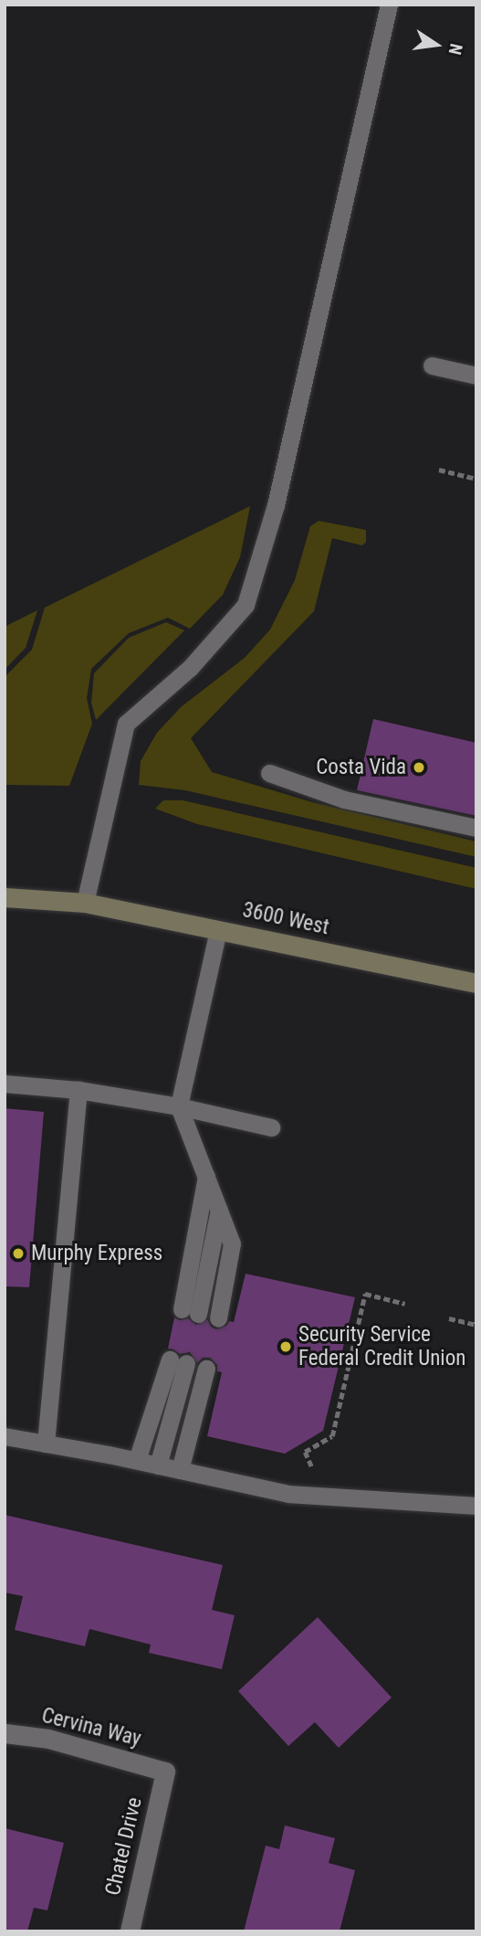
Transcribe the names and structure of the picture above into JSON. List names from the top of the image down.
{
  "streets": {
    "street": ["3600 West", "Cervina Way", "Chatel Drive"]
  },
  "crossings": [
    ["Cervina Way", "Chatel Drive"]
  ],
  "places": ["Costa Vida", "Murphy Express", "Security Service Federal Credit Union"],
  "north": "right"
}
